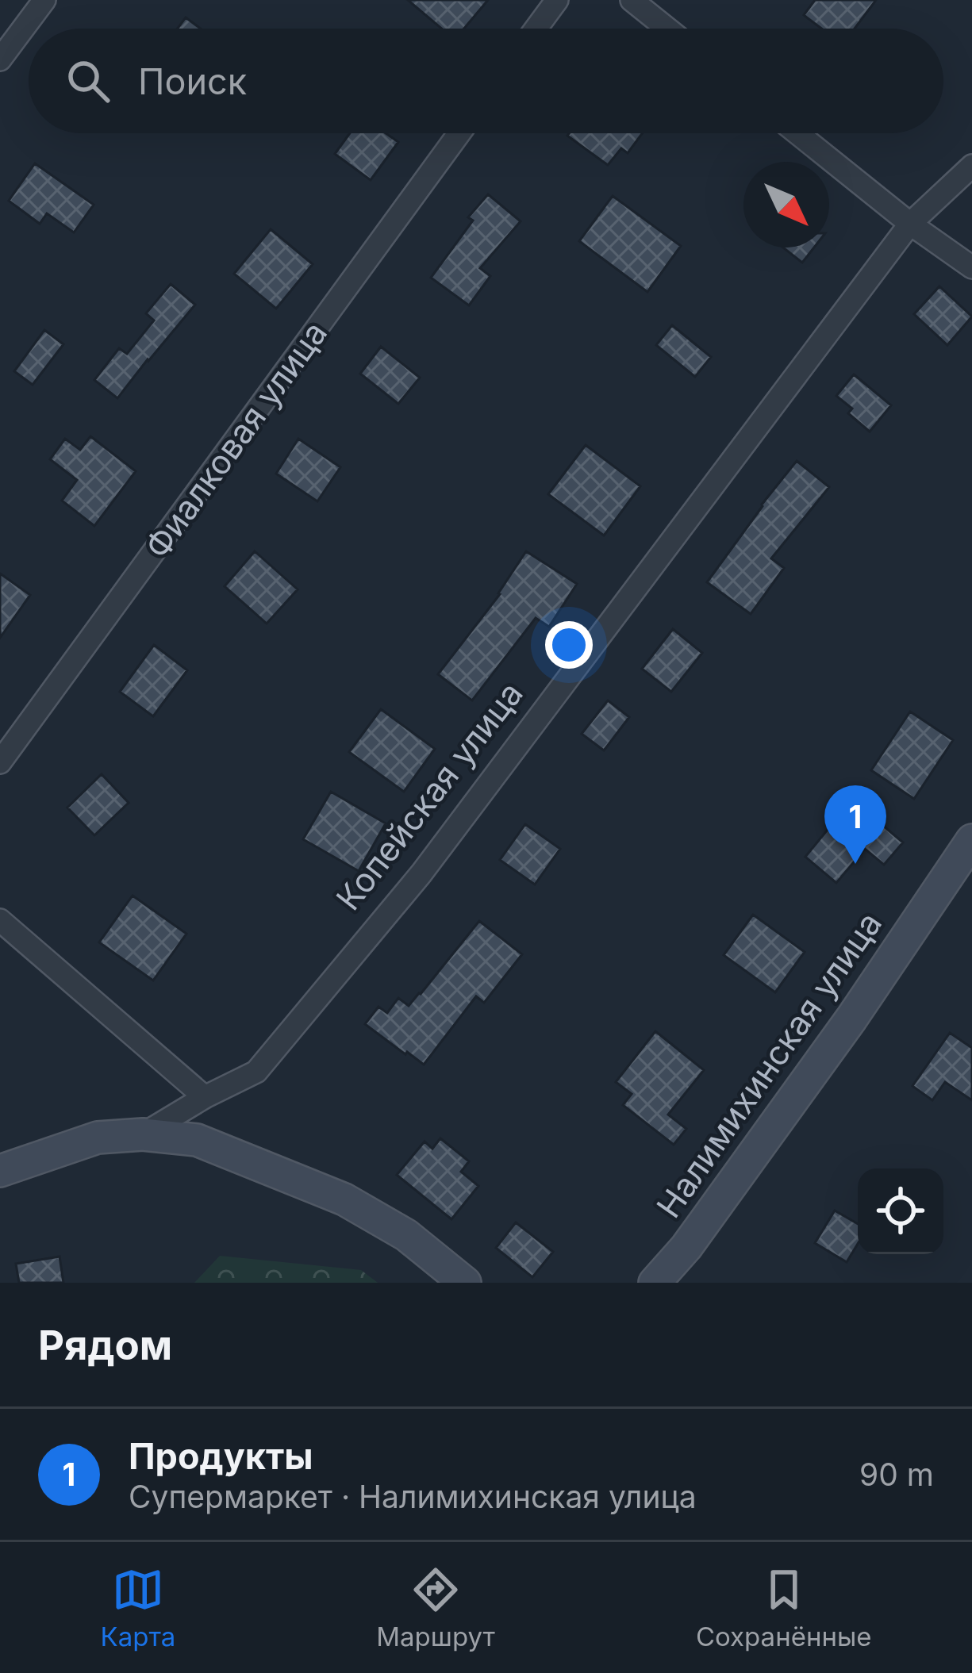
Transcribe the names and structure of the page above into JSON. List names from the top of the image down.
{
  "streets": {
    "street": ["Фиалковая улица", "Копейская улица", "Налимихинская улица"]
  },
  "north": "bottom right",
  "page": {
    "search": "Поиск",
    "pins": "1",
    "heading": "Рядом",
    "list": [
      {
        "mark": "1",
        "name": "Продукты",
        "note": "Супермаркет · Налимихинская улица",
        "value": "90 m"
      }
    ],
    "nav": ["Карта", "Маршрут", "Сохранённые"]
  }
}
